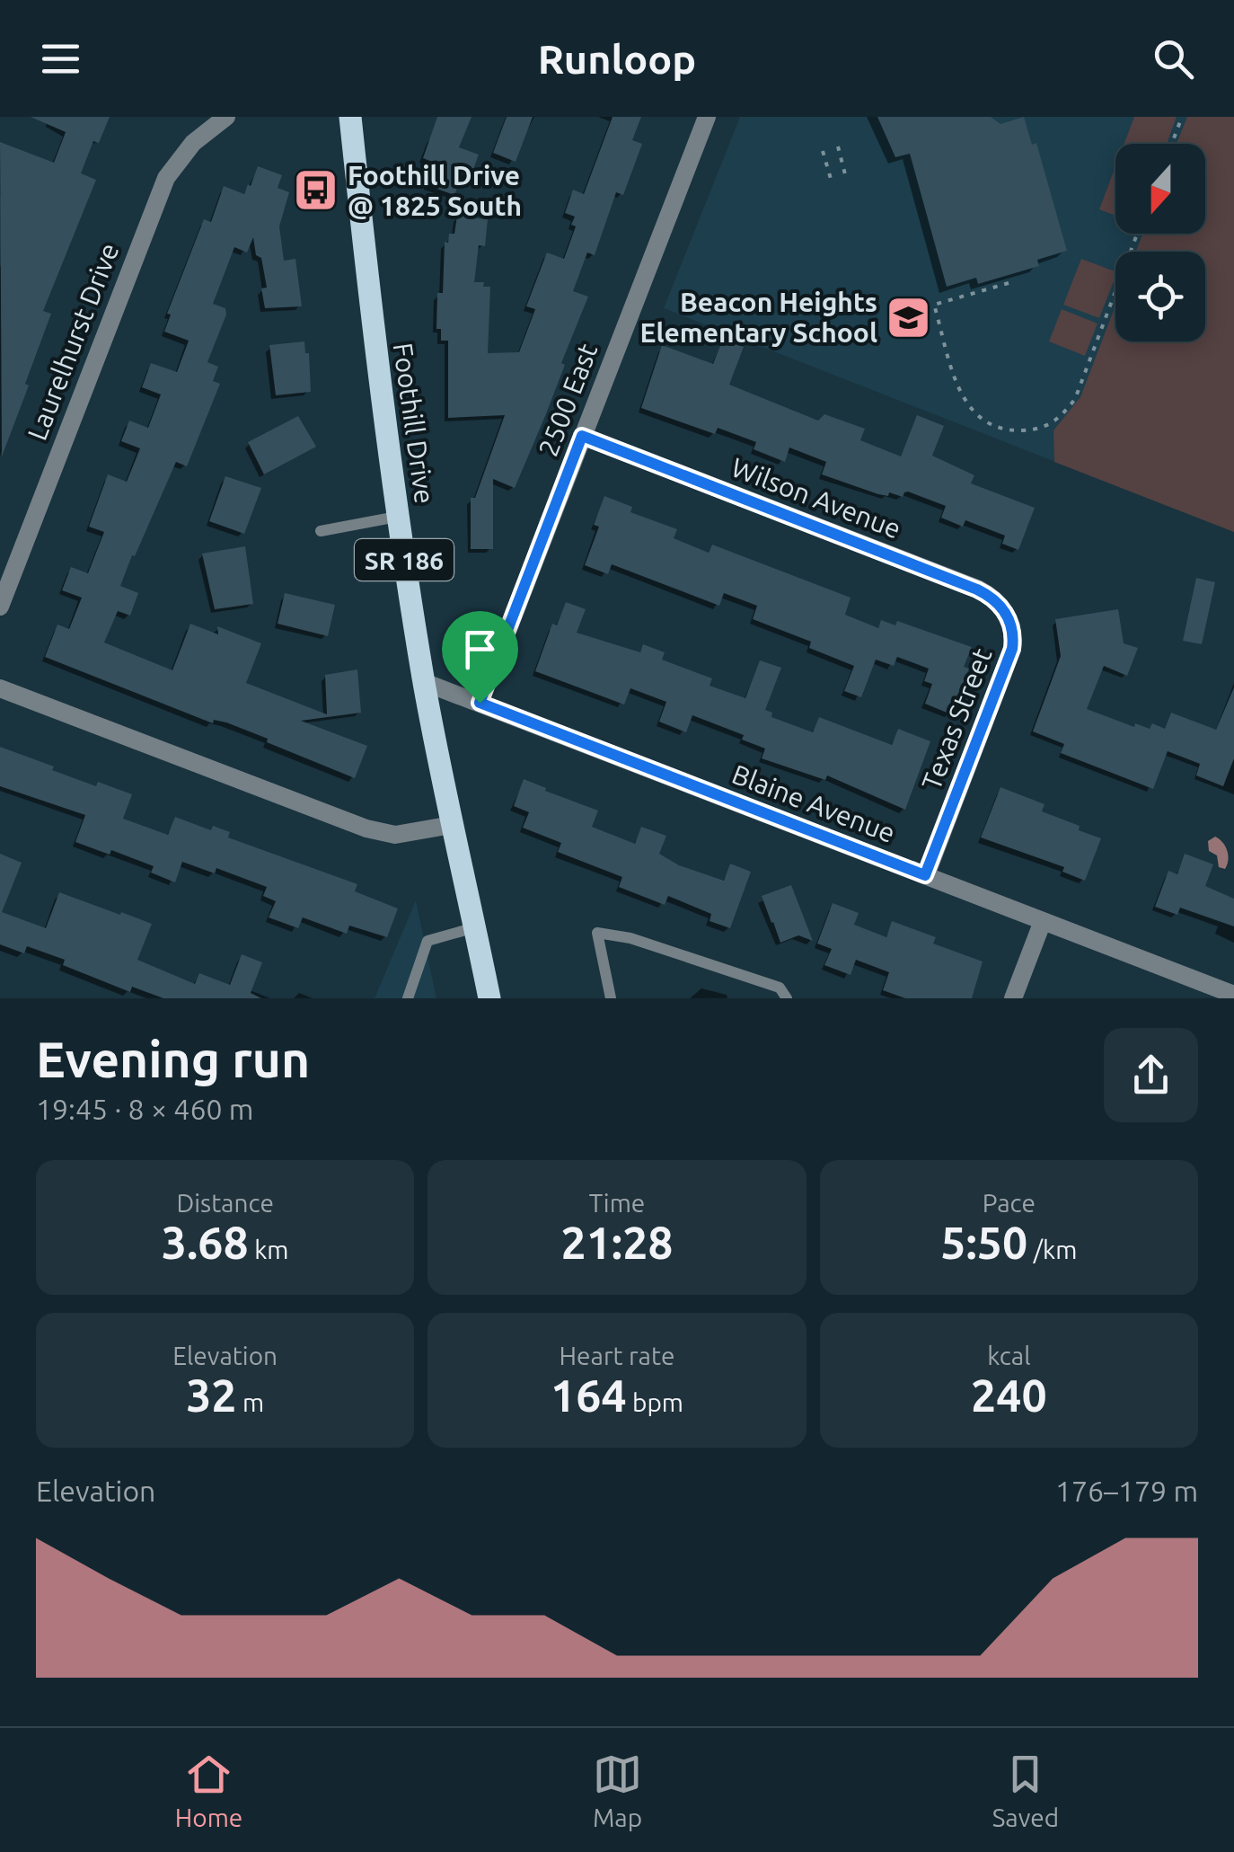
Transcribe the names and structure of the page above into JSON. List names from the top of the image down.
{
  "streets": {
    "main road": ["Foothill Drive", "SR 186"],
    "street": [
      "Laurelhurst Drive",
      "2500 East",
      "Wilson Avenue",
      "Texas Street",
      "Blaine Avenue"
    ]
  },
  "crossings": [
    ["2500 East", "Wilson Avenue"],
    ["2500 East", "Blaine Avenue"],
    ["Foothill Drive", "Blaine Avenue"],
    ["Wilson Avenue", "Texas Street"],
    ["Texas Street", "Blaine Avenue"]
  ],
  "places": {
    "bus stop": ["Foothill Drive @ 1825 South"],
    "school or university": ["Beacon Heights Elementary School"]
  },
  "north": "bottom",
  "page": {
    "header": "Runloop",
    "heading": ["Evening run", "19:45 · 8 × 460 m"],
    "stats": [
      ["Distance", "3.68 km"],
      ["Time", "21:28"],
      ["Pace", "5:50 /km"],
      ["Elevation", "32 m"],
      ["Heart rate", "164 bpm"],
      ["kcal", "240"]
    ],
    "chart": ["Elevation", "176–179 m"],
    "tabs": ["Home", "Map", "Saved"]
  }
}
